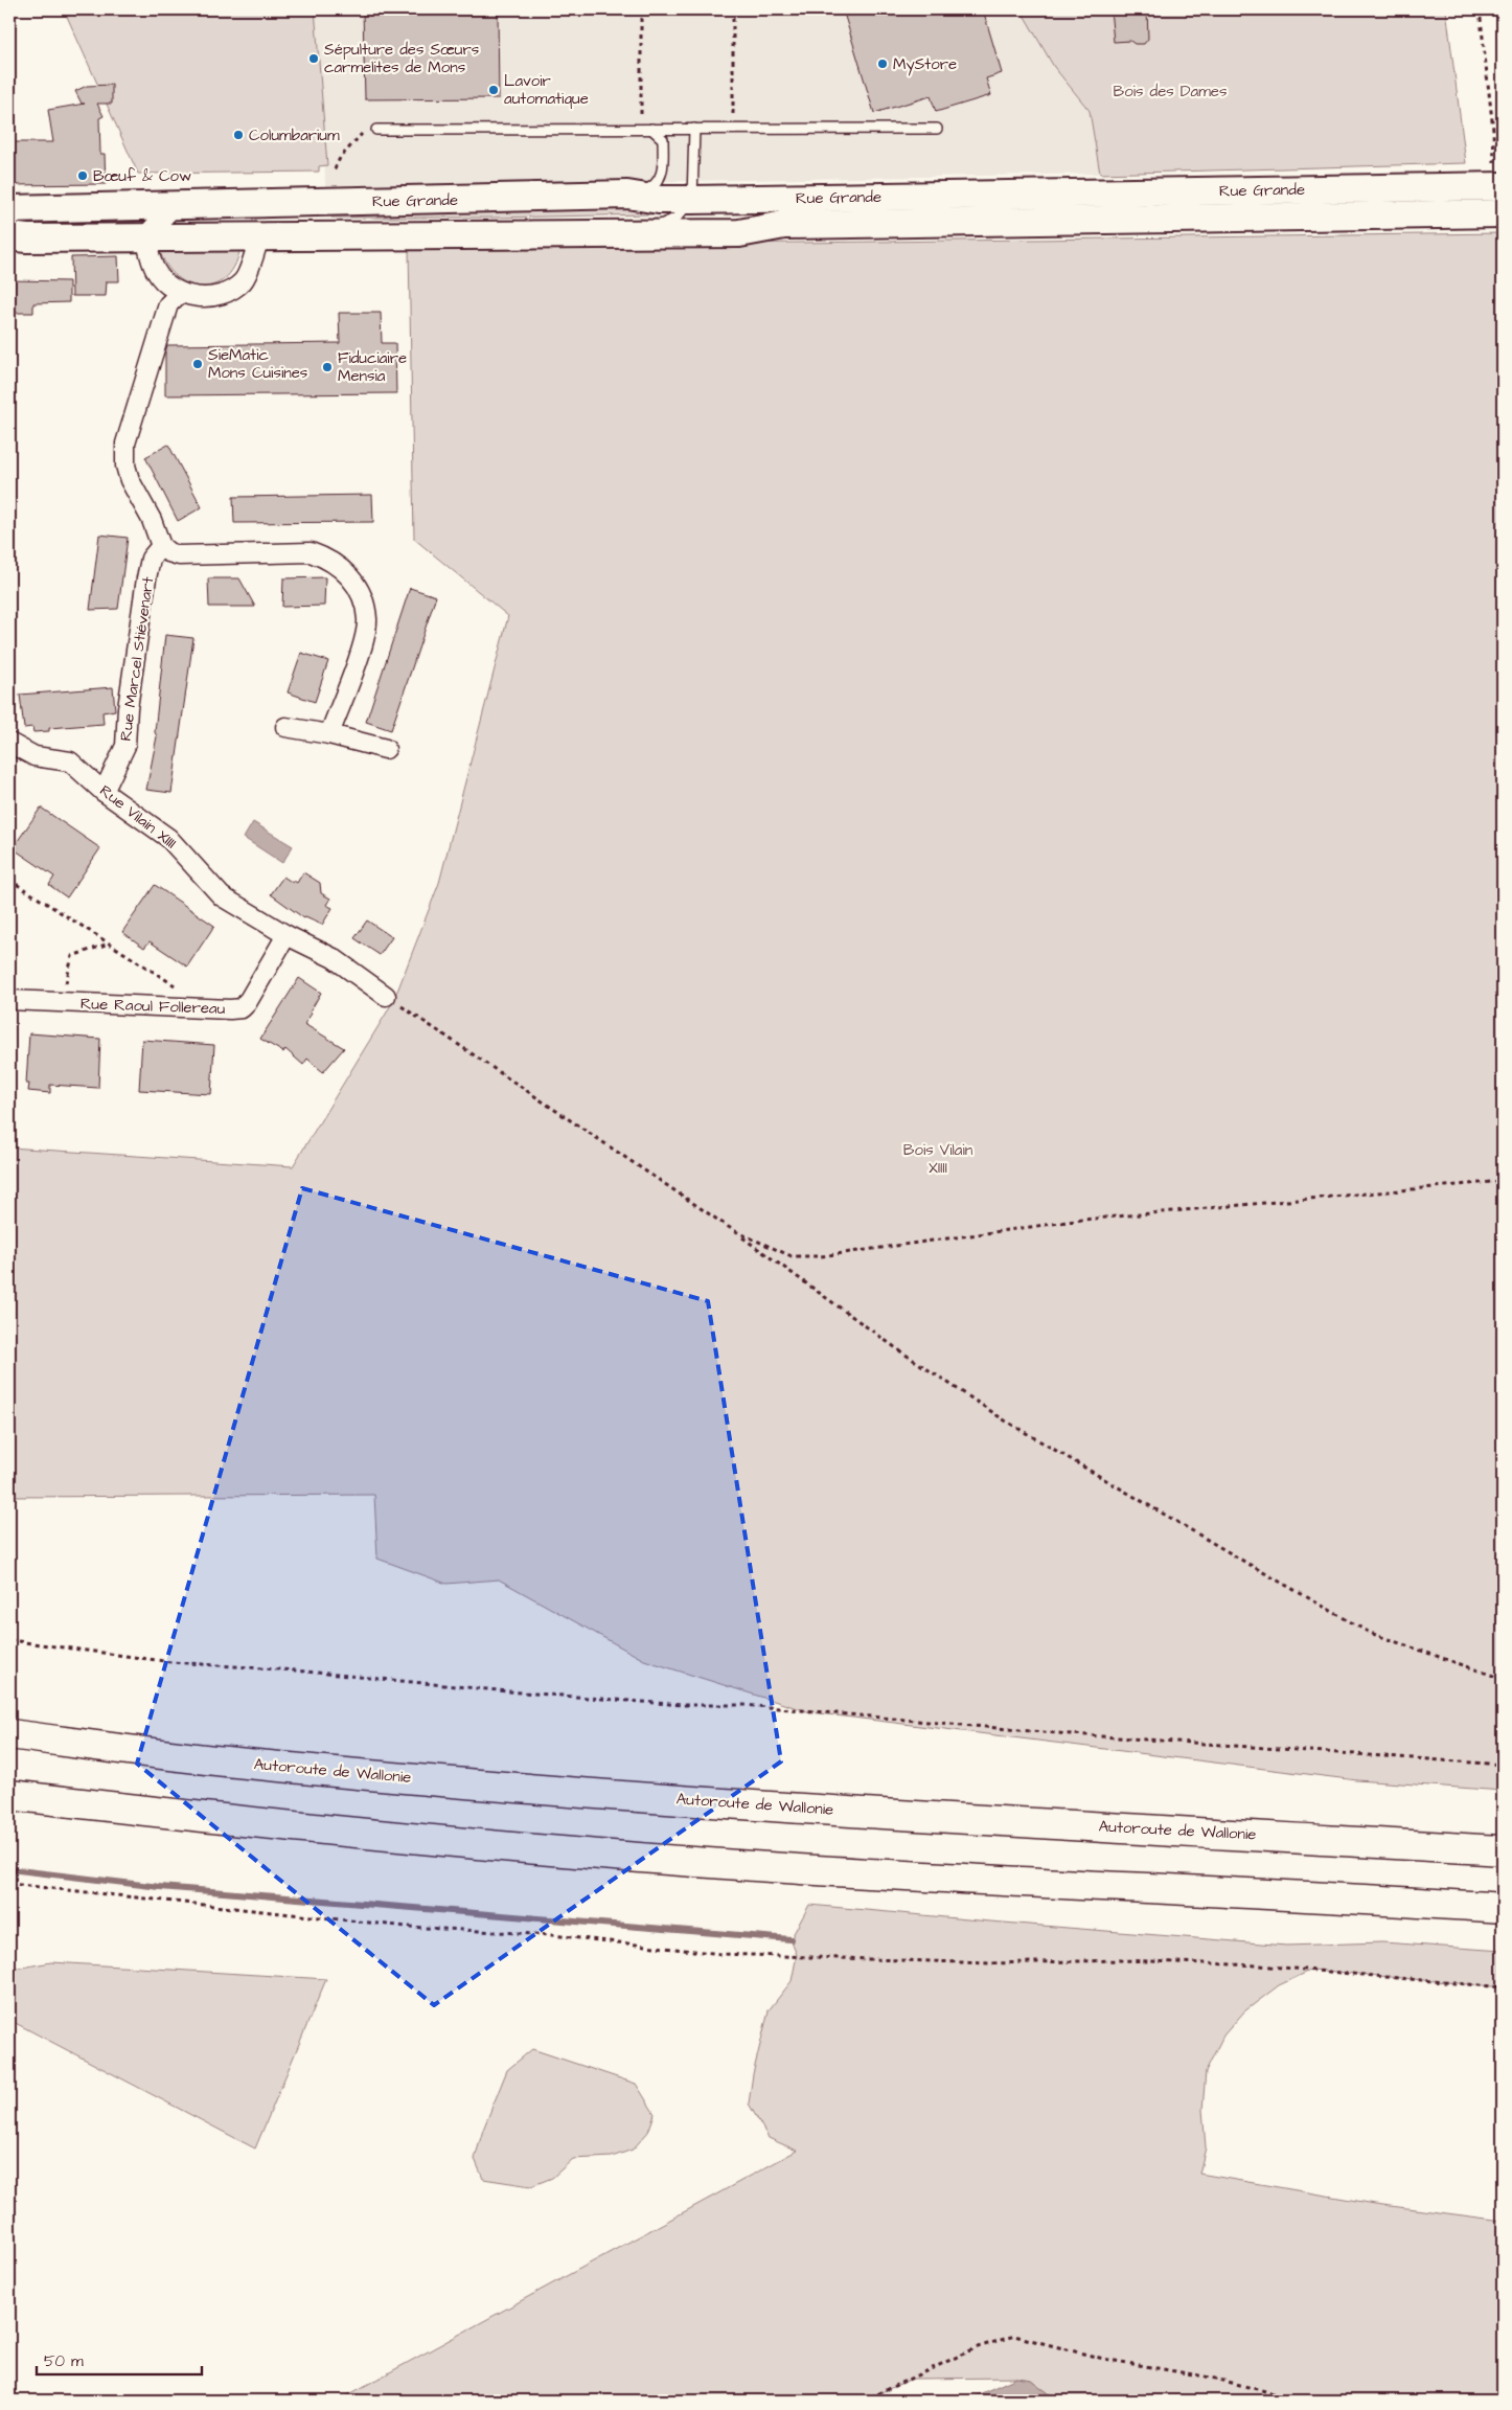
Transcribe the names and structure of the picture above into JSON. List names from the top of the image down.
{
  "streets": {
    "highway": ["Autoroute de Wallonie"],
    "main road": ["Rue Grande"],
    "street": ["Rue Marcel Stiévenart", "Rue Vilain XIIII", "Rue Raoul Follereau"]
  },
  "crossings": [
    ["Rue Marcel Stiévenart", "Rue Vilain XIIII"],
    ["Rue Vilain XIIII", "Rue Raoul Follereau"]
  ],
  "parks": ["Bois des Dames", "Bois Vilain XIIII"],
  "places": [
    "Sépulture des Sœurs carmelites de Mons",
    "MyStore",
    "Lavoir automatique",
    "Columbarium",
    "Bœuf & Cow",
    "SieMatic Mons Cuisines",
    "Fiduciaire Mensia"
  ],
  "scale_bar": "50 m"
}
